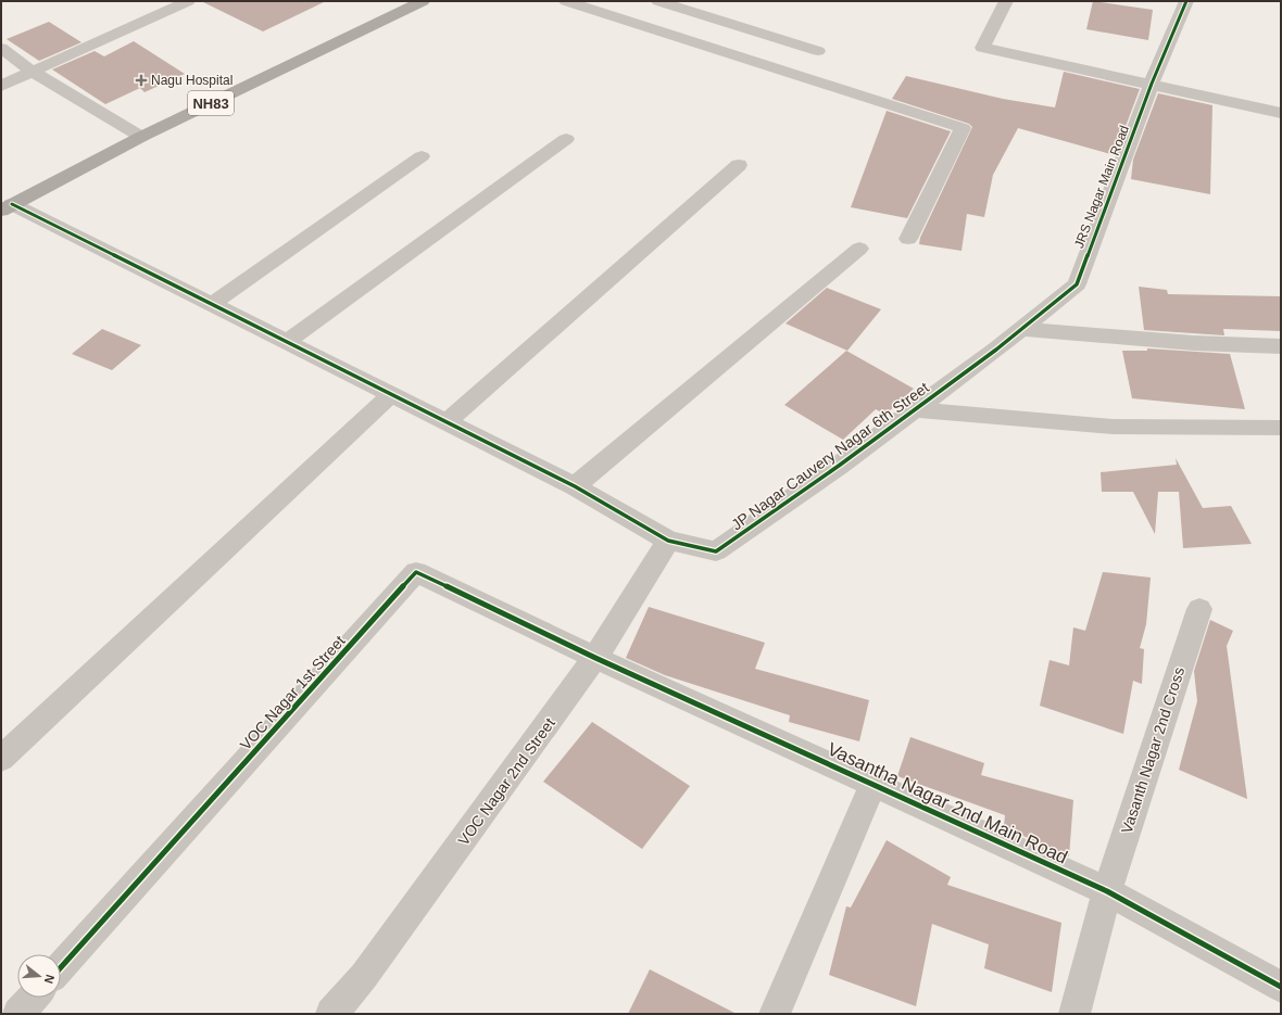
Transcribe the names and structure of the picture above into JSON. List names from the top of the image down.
{
  "streets": {
    "highway": ["NH83"],
    "street": [
      "JRS Nagar Main Road",
      "JP Nagar Cauvery Nagar 6th Street",
      "VOC Nagar 1st Street",
      "Vasanth Nagar 2nd Cross",
      "VOC Nagar 2nd Street",
      "Vasantha Nagar 2nd Main Road"
    ]
  },
  "crossings": [
    ["NH83", "JP Nagar Cauvery Nagar 6th Street"],
    ["JRS Nagar Main Road", "JP Nagar Cauvery Nagar 6th Street"],
    ["JP Nagar Cauvery Nagar 6th Street", "VOC Nagar 2nd Street"],
    ["VOC Nagar 1st Street", "VOC Nagar 2nd Street"],
    ["VOC Nagar 1st Street", "Vasantha Nagar 2nd Main Road"],
    ["Vasanth Nagar 2nd Cross", "Vasantha Nagar 2nd Main Road"],
    ["VOC Nagar 2nd Street", "Vasantha Nagar 2nd Main Road"]
  ],
  "places": {
    "health": ["Nagu Hospital"]
  },
  "north": "right"
}
